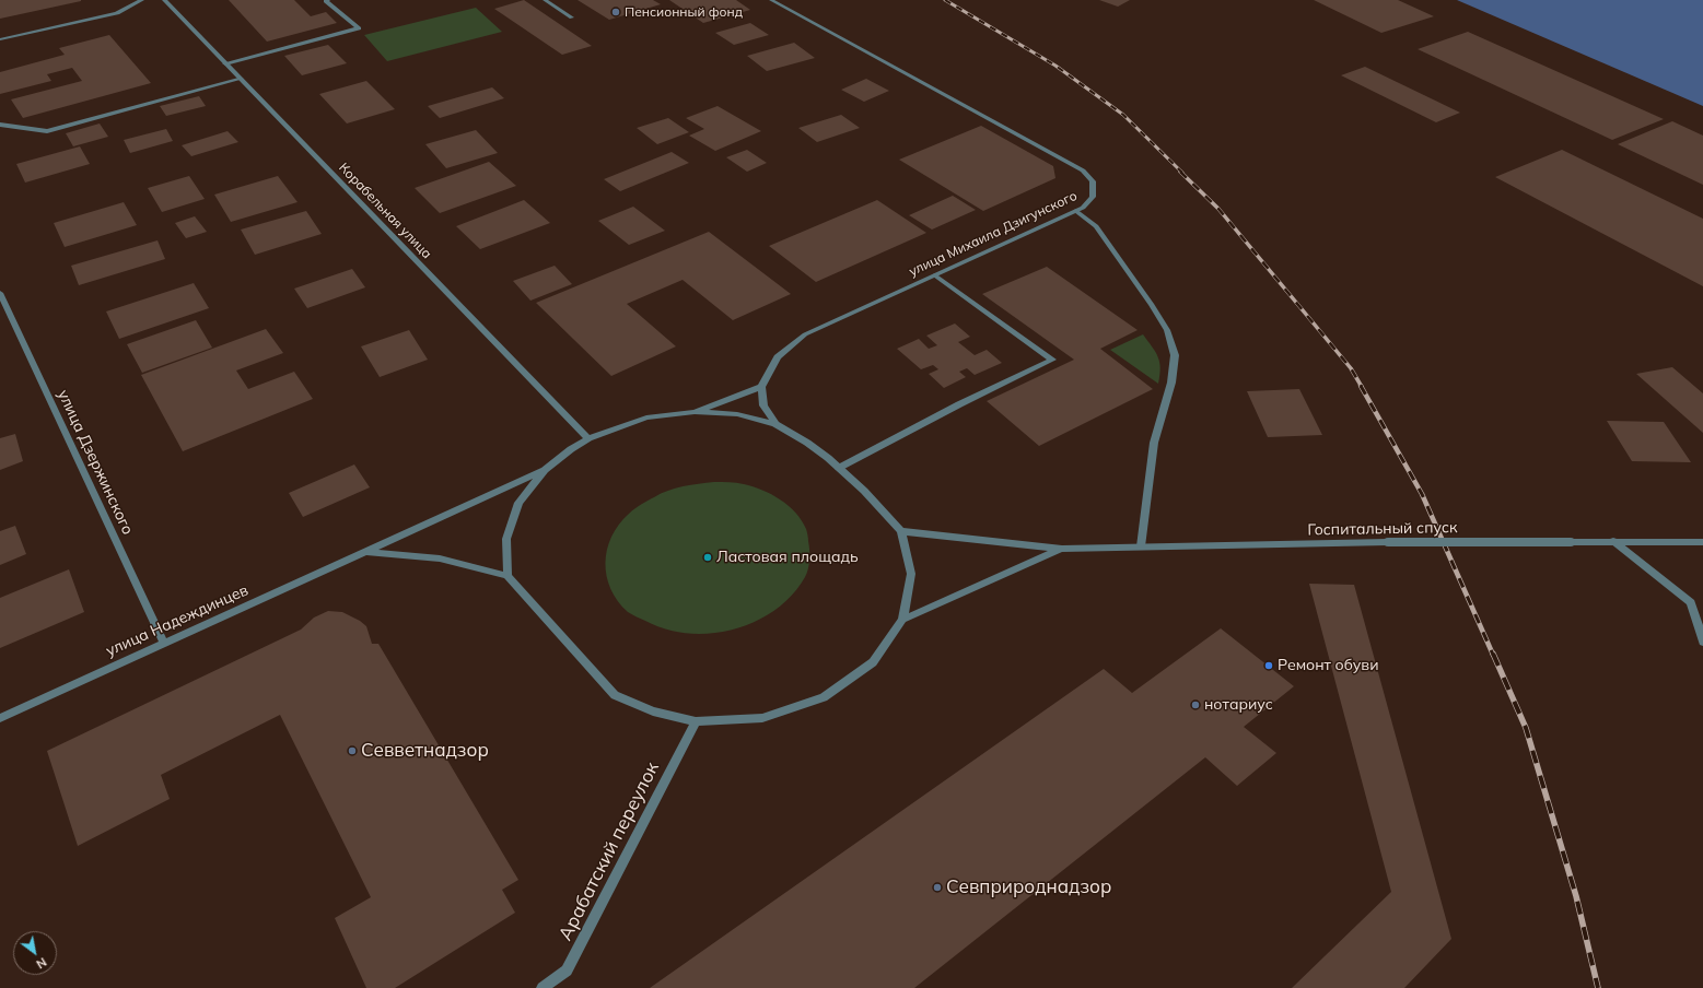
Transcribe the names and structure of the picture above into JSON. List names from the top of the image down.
{
  "streets": {
    "street": [
      "Корабельная улица",
      "улица Михаила Дзигунского",
      "улица Дзержинского",
      "Госпитальный спуск",
      "улица Надеждинцев",
      "Арабатский переулок"
    ]
  },
  "crossings": [
    ["Корабельная улица", "улица Надеждинцев"],
    ["улица Михаила Дзигунского", "улица Надеждинцев"],
    ["улица Дзержинского", "улица Надеждинцев"]
  ],
  "places": [
    "Пенсионный фонд",
    "Ластовая площадь",
    "Ремонт обуви",
    "нотариус",
    "Севветнадзор",
    "Севприроднадзор"
  ],
  "north": "bottom right"
}
